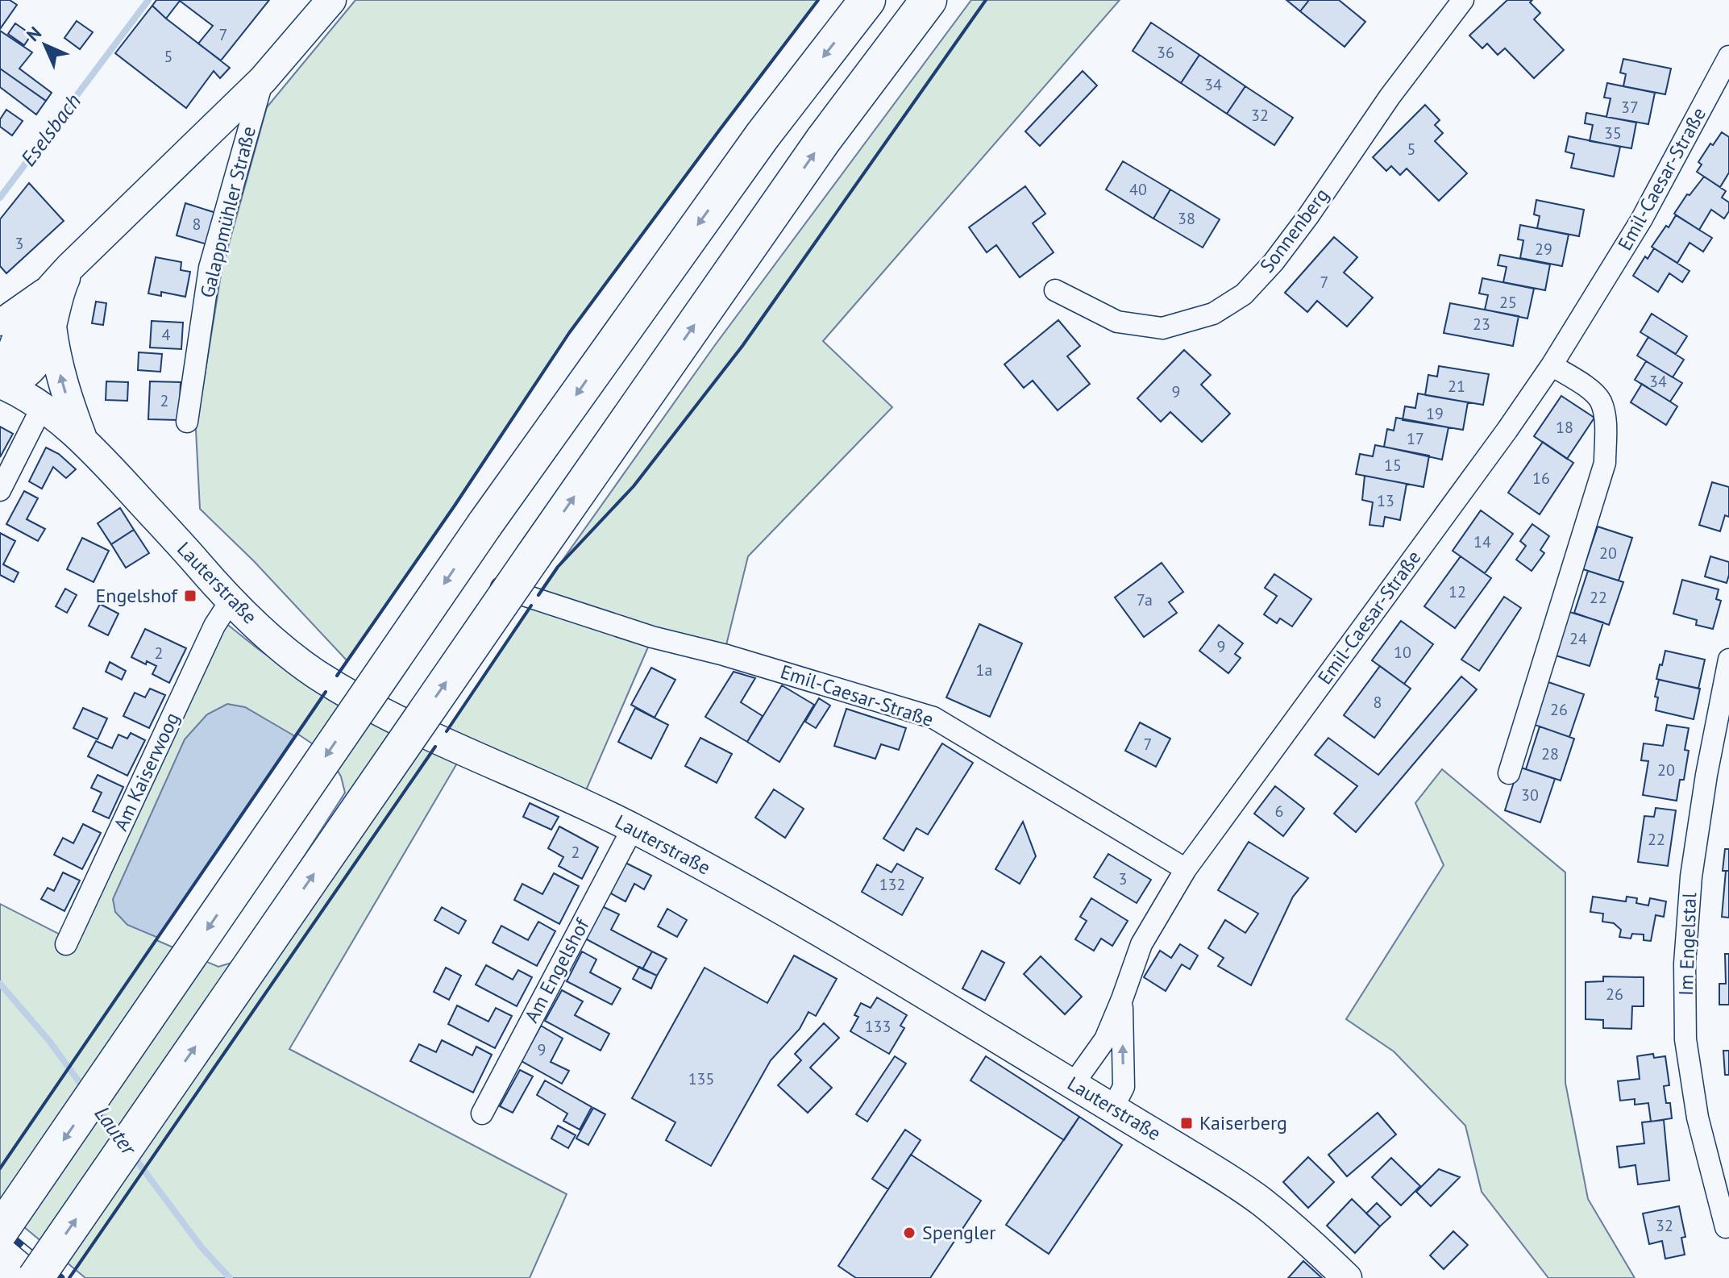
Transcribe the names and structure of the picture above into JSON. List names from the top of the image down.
{
  "streets": {
    "main road": ["Galappmühler Straße", "Lauterstraße"],
    "street": [
      "Emil-Caesar-Straße",
      "Sonnenberg",
      "Am Kaiserwoog",
      "Im Engelstal",
      "Am Engelshof"
    ]
  },
  "crossings": [
    ["Emil-Caesar-Straße", "Lauterstraße"],
    ["Galappmühler Straße", "Lauterstraße"],
    ["Lauterstraße", "Am Kaiserwoog"],
    ["Lauterstraße", "Am Engelshof"]
  ],
  "water": ["Eselsbach", "Lauter"],
  "places": {
    "transit": ["Engelshof", "Kaiserberg"],
    "other": ["Spengler"]
  },
  "house_numbers": [
    "7",
    "36",
    "5",
    "34",
    "37",
    "32",
    "35",
    "5",
    "40",
    "38",
    "8",
    "3",
    "29",
    "7",
    "25",
    "23",
    "4",
    "34",
    "21",
    "9",
    "2",
    "19",
    "18",
    "17",
    "15",
    "16",
    "13",
    "14",
    "20",
    "12",
    "22",
    "7a",
    "24",
    "9",
    "10",
    "2",
    "1a",
    "8",
    "26",
    "7",
    "28",
    "20",
    "30",
    "6",
    "22",
    "2",
    "3",
    "132",
    "26",
    "133",
    "9",
    "135",
    "32"
  ],
  "north": "top left"
}
